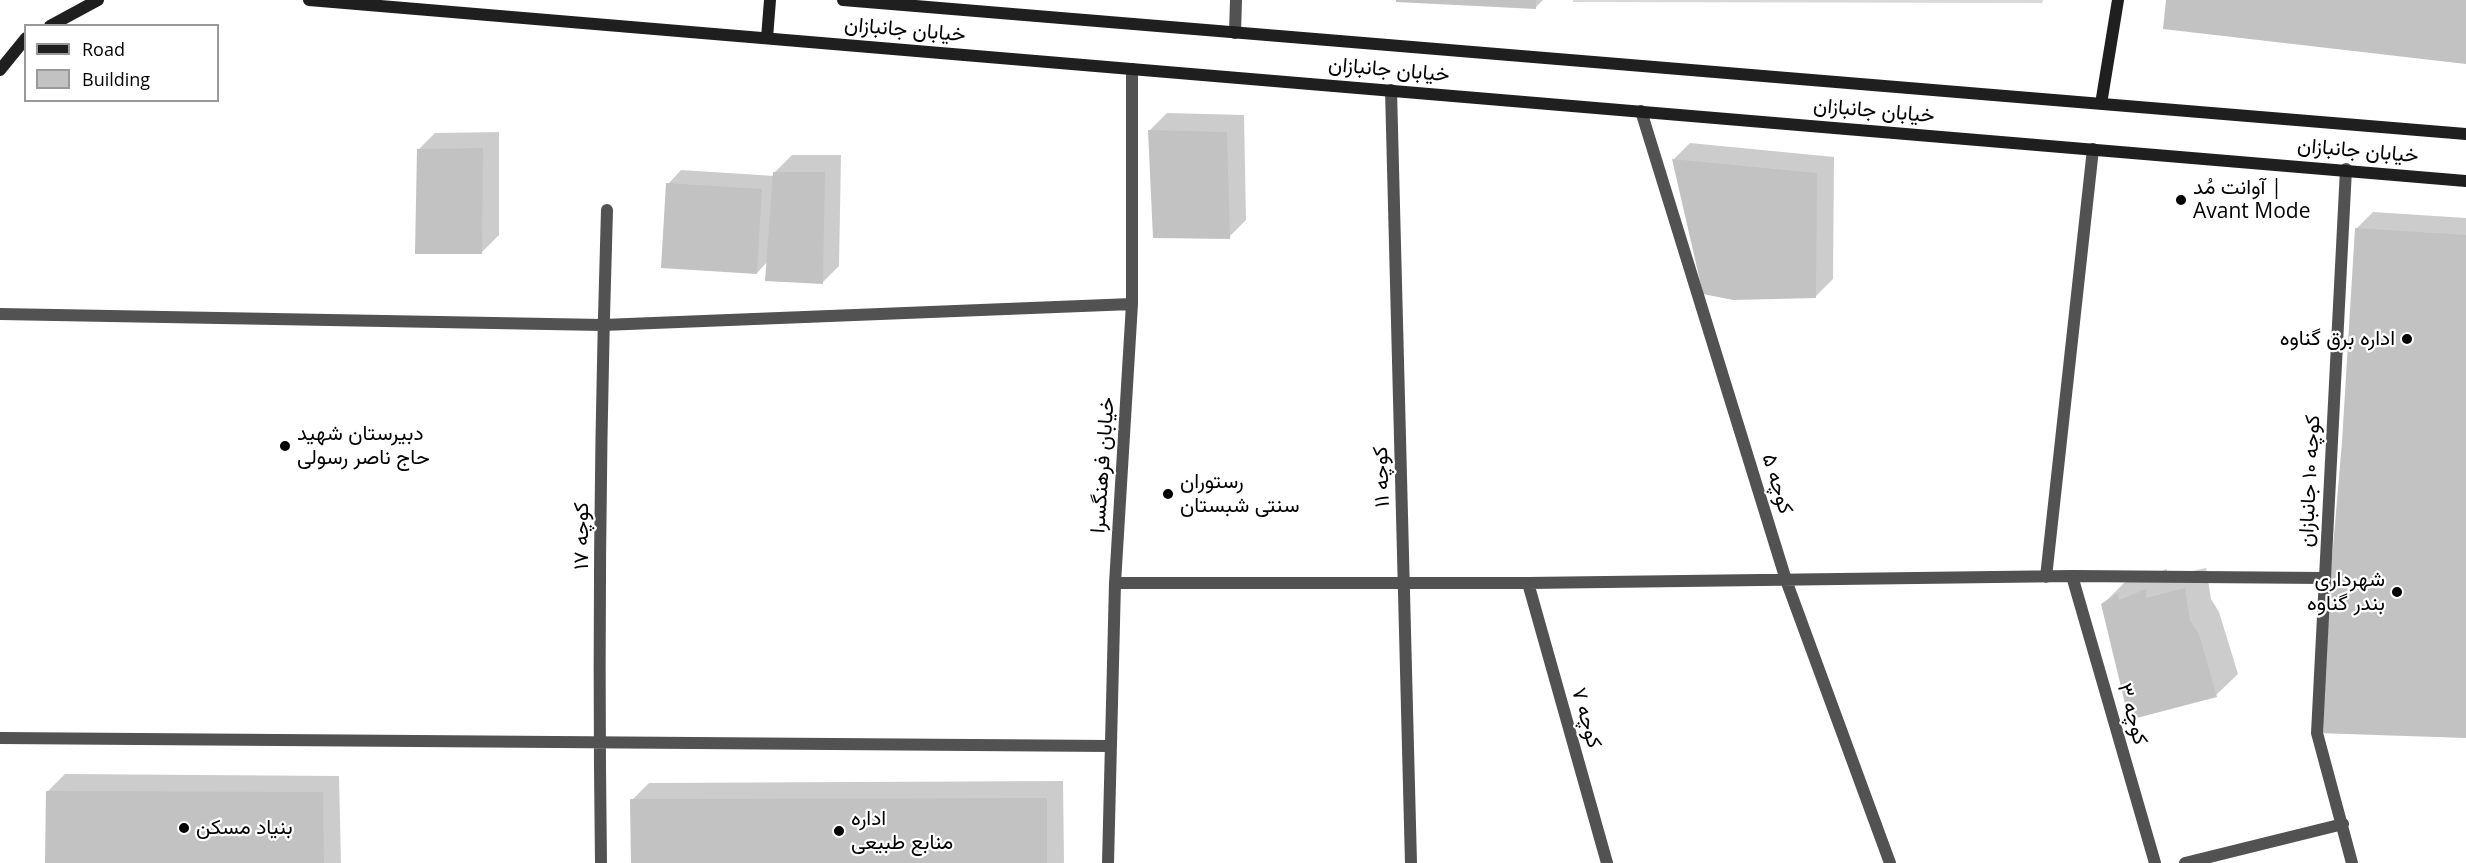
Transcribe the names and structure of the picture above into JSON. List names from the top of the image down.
{
  "streets": {
    "main road": ["خیابان جانبازان"],
    "street": [
      "خیابان فرهنگسرا",
      "کوچه ۱۱",
      "کوچه ۱۰ جانبازان",
      "کوچه ۵",
      "کوچه ۱۷",
      "کوچه ۳",
      "کوچه ۷"
    ]
  },
  "crossings": [
    ["خیابان جانبازان", "خیابان فرهنگسرا"],
    ["خیابان جانبازان", "کوچه ۱۱"],
    ["خیابان جانبازان", "کوچه ۱۰ جانبازان"],
    ["خیابان جانبازان", "کوچه ۵"]
  ],
  "places": [
    "آوانت مُد | Avant Mode",
    "اداره برق گناوه",
    "دبیرستان شهید حاج ناصر رسولی",
    "رستوران سنتی شبستان",
    "شهرداری بندر گناوه",
    "بنیاد مسکن",
    "اداره منابع طبیعی"
  ],
  "legend": ["Road", "Building"]
}
